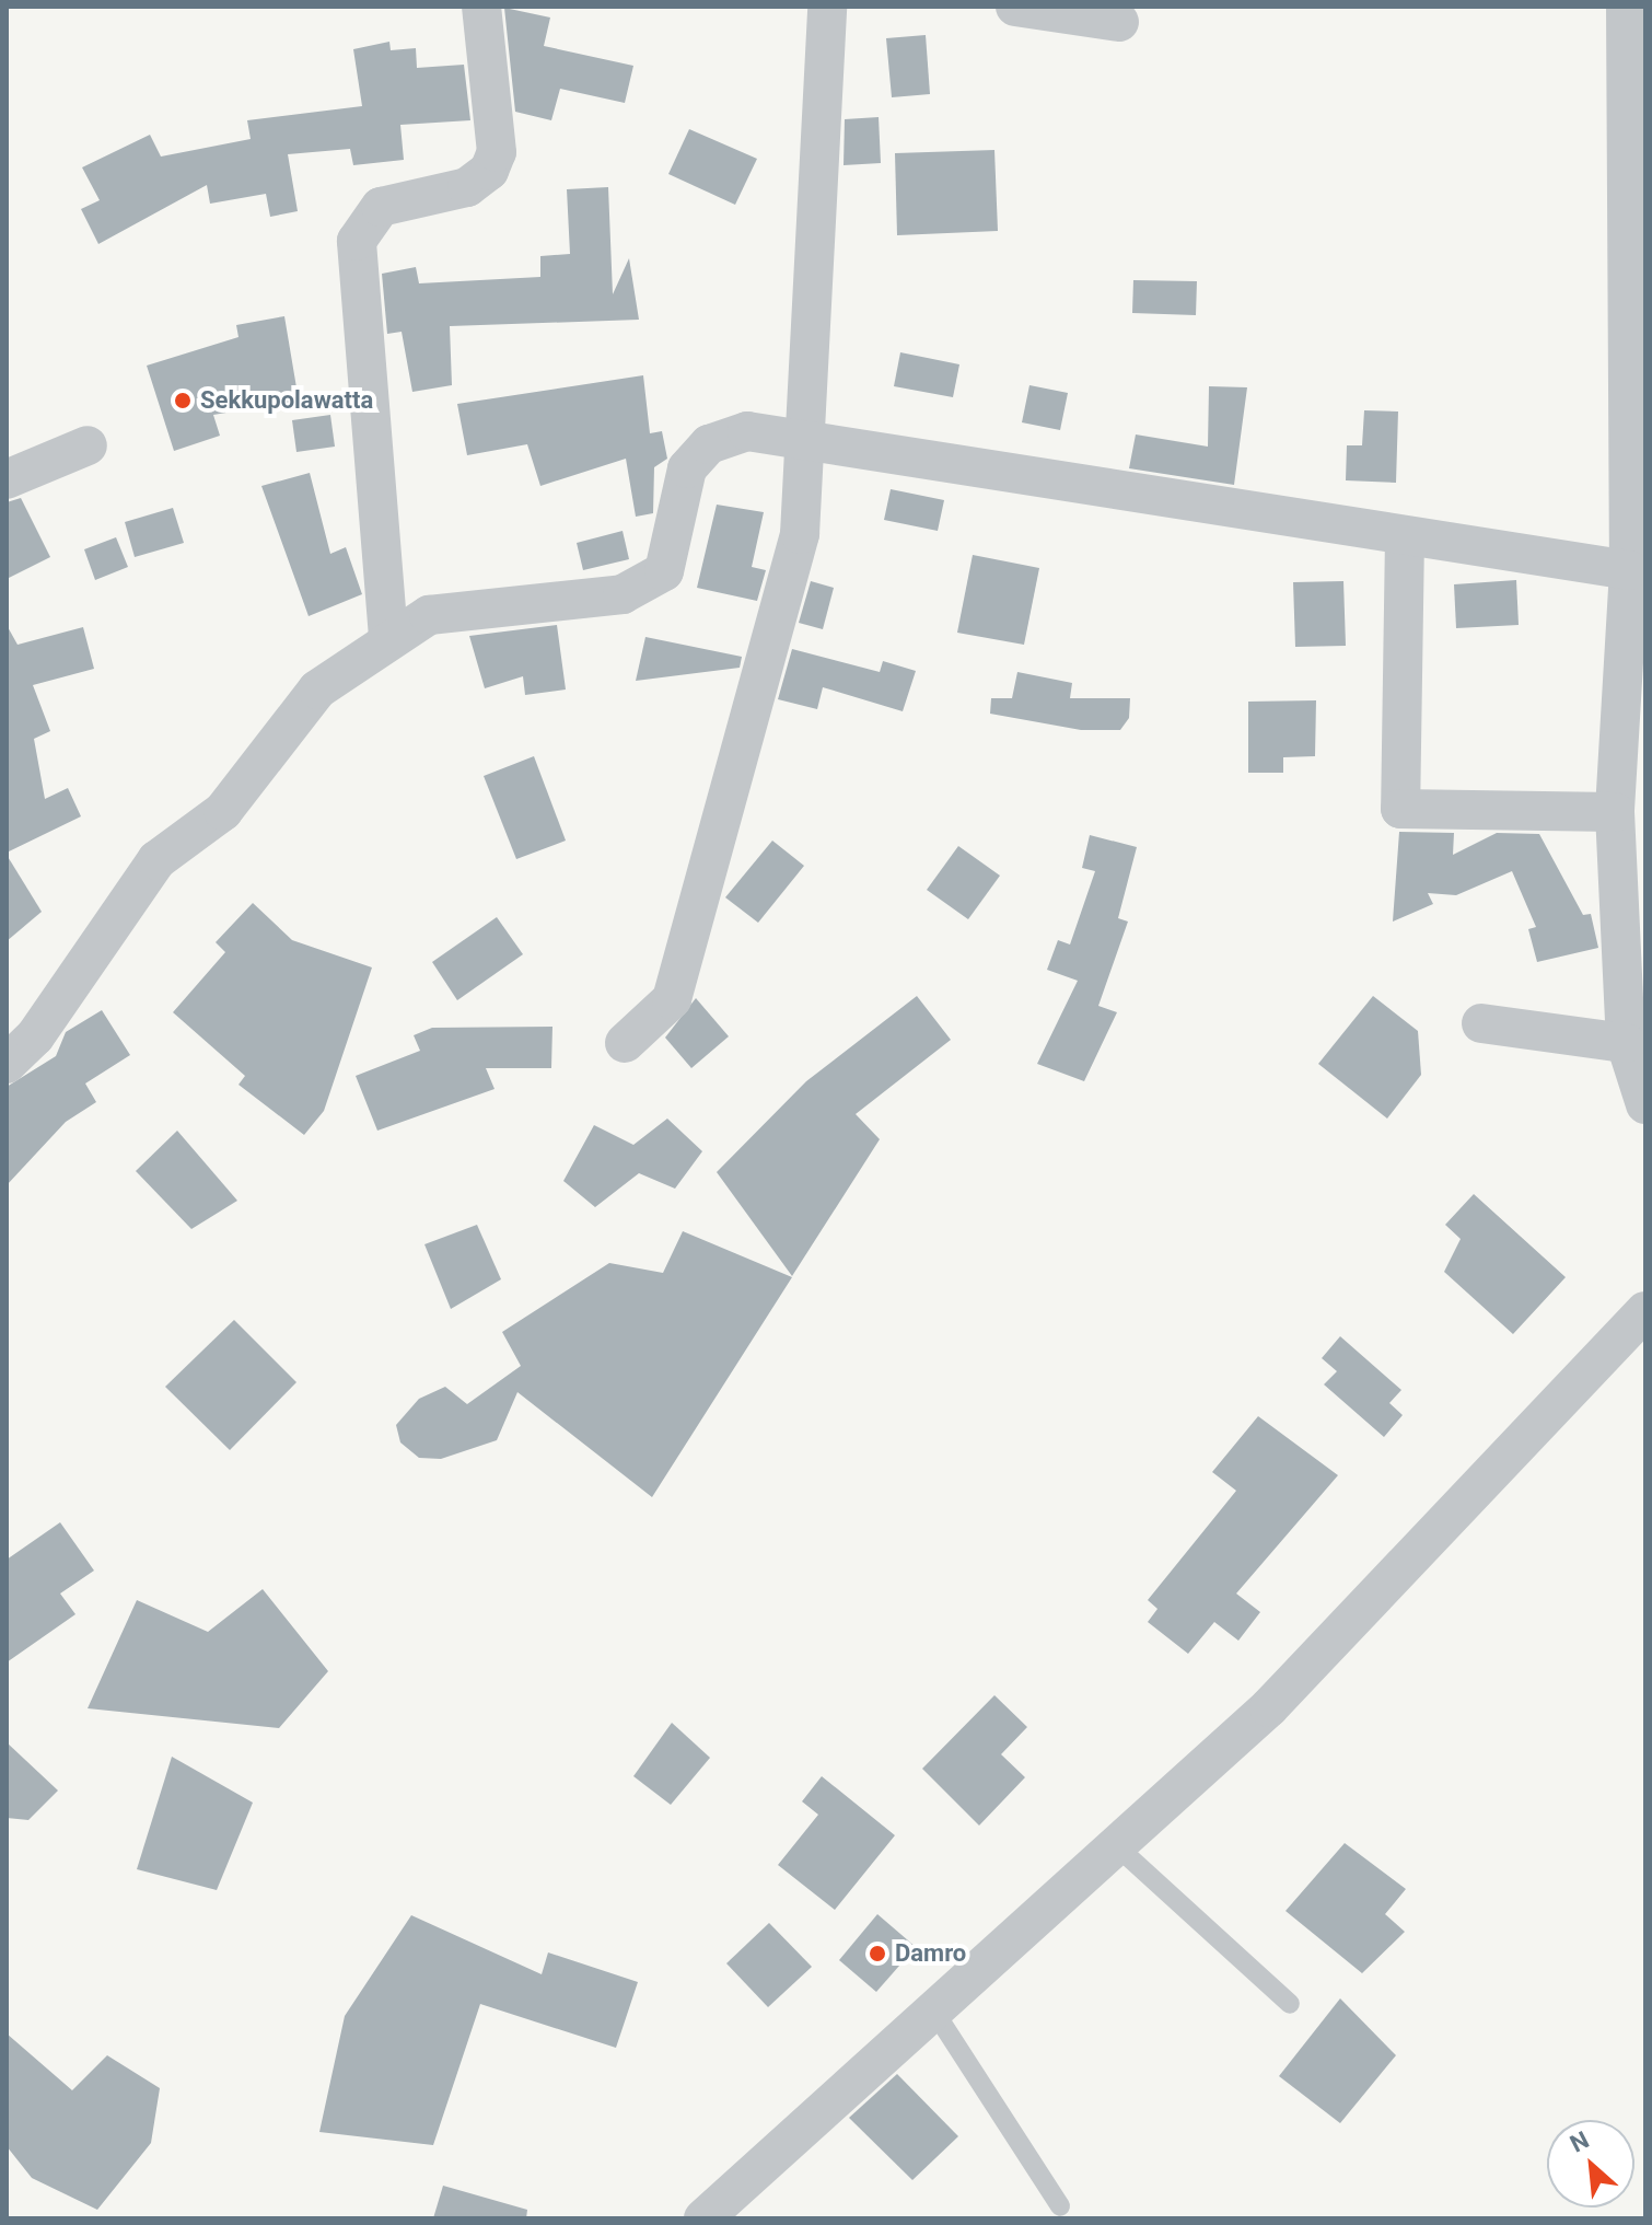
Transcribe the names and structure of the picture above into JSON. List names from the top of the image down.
{
  "places": ["Sekkupolawatta", "Damro"],
  "north": "top left"
}
